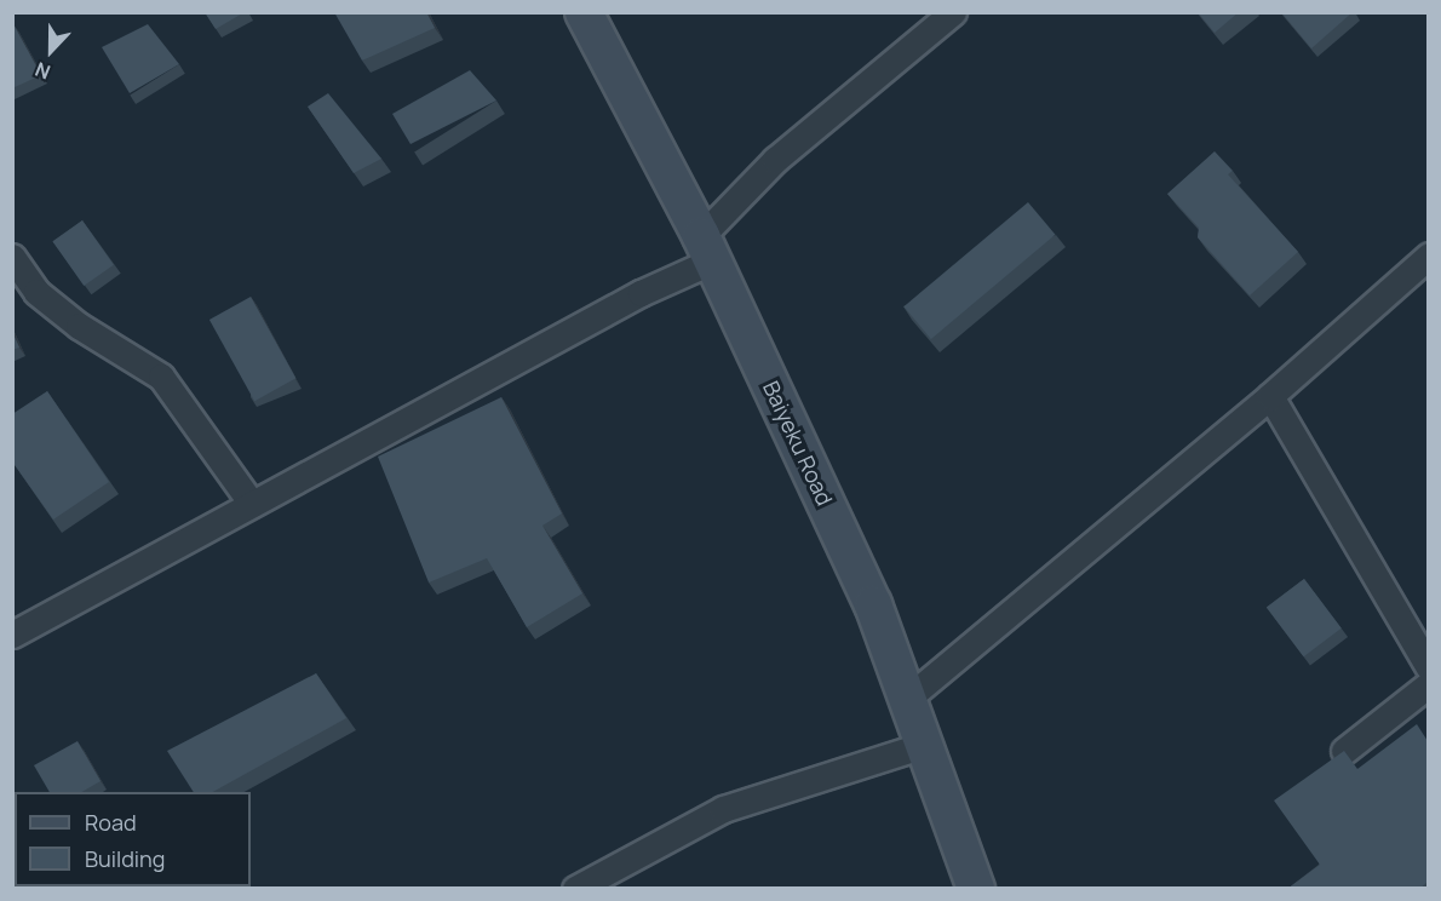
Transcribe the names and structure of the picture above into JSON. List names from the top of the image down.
{
  "streets": {
    "main road": ["Baiyeku Road"]
  },
  "legend": ["Road", "Building"],
  "north": "bottom"
}
